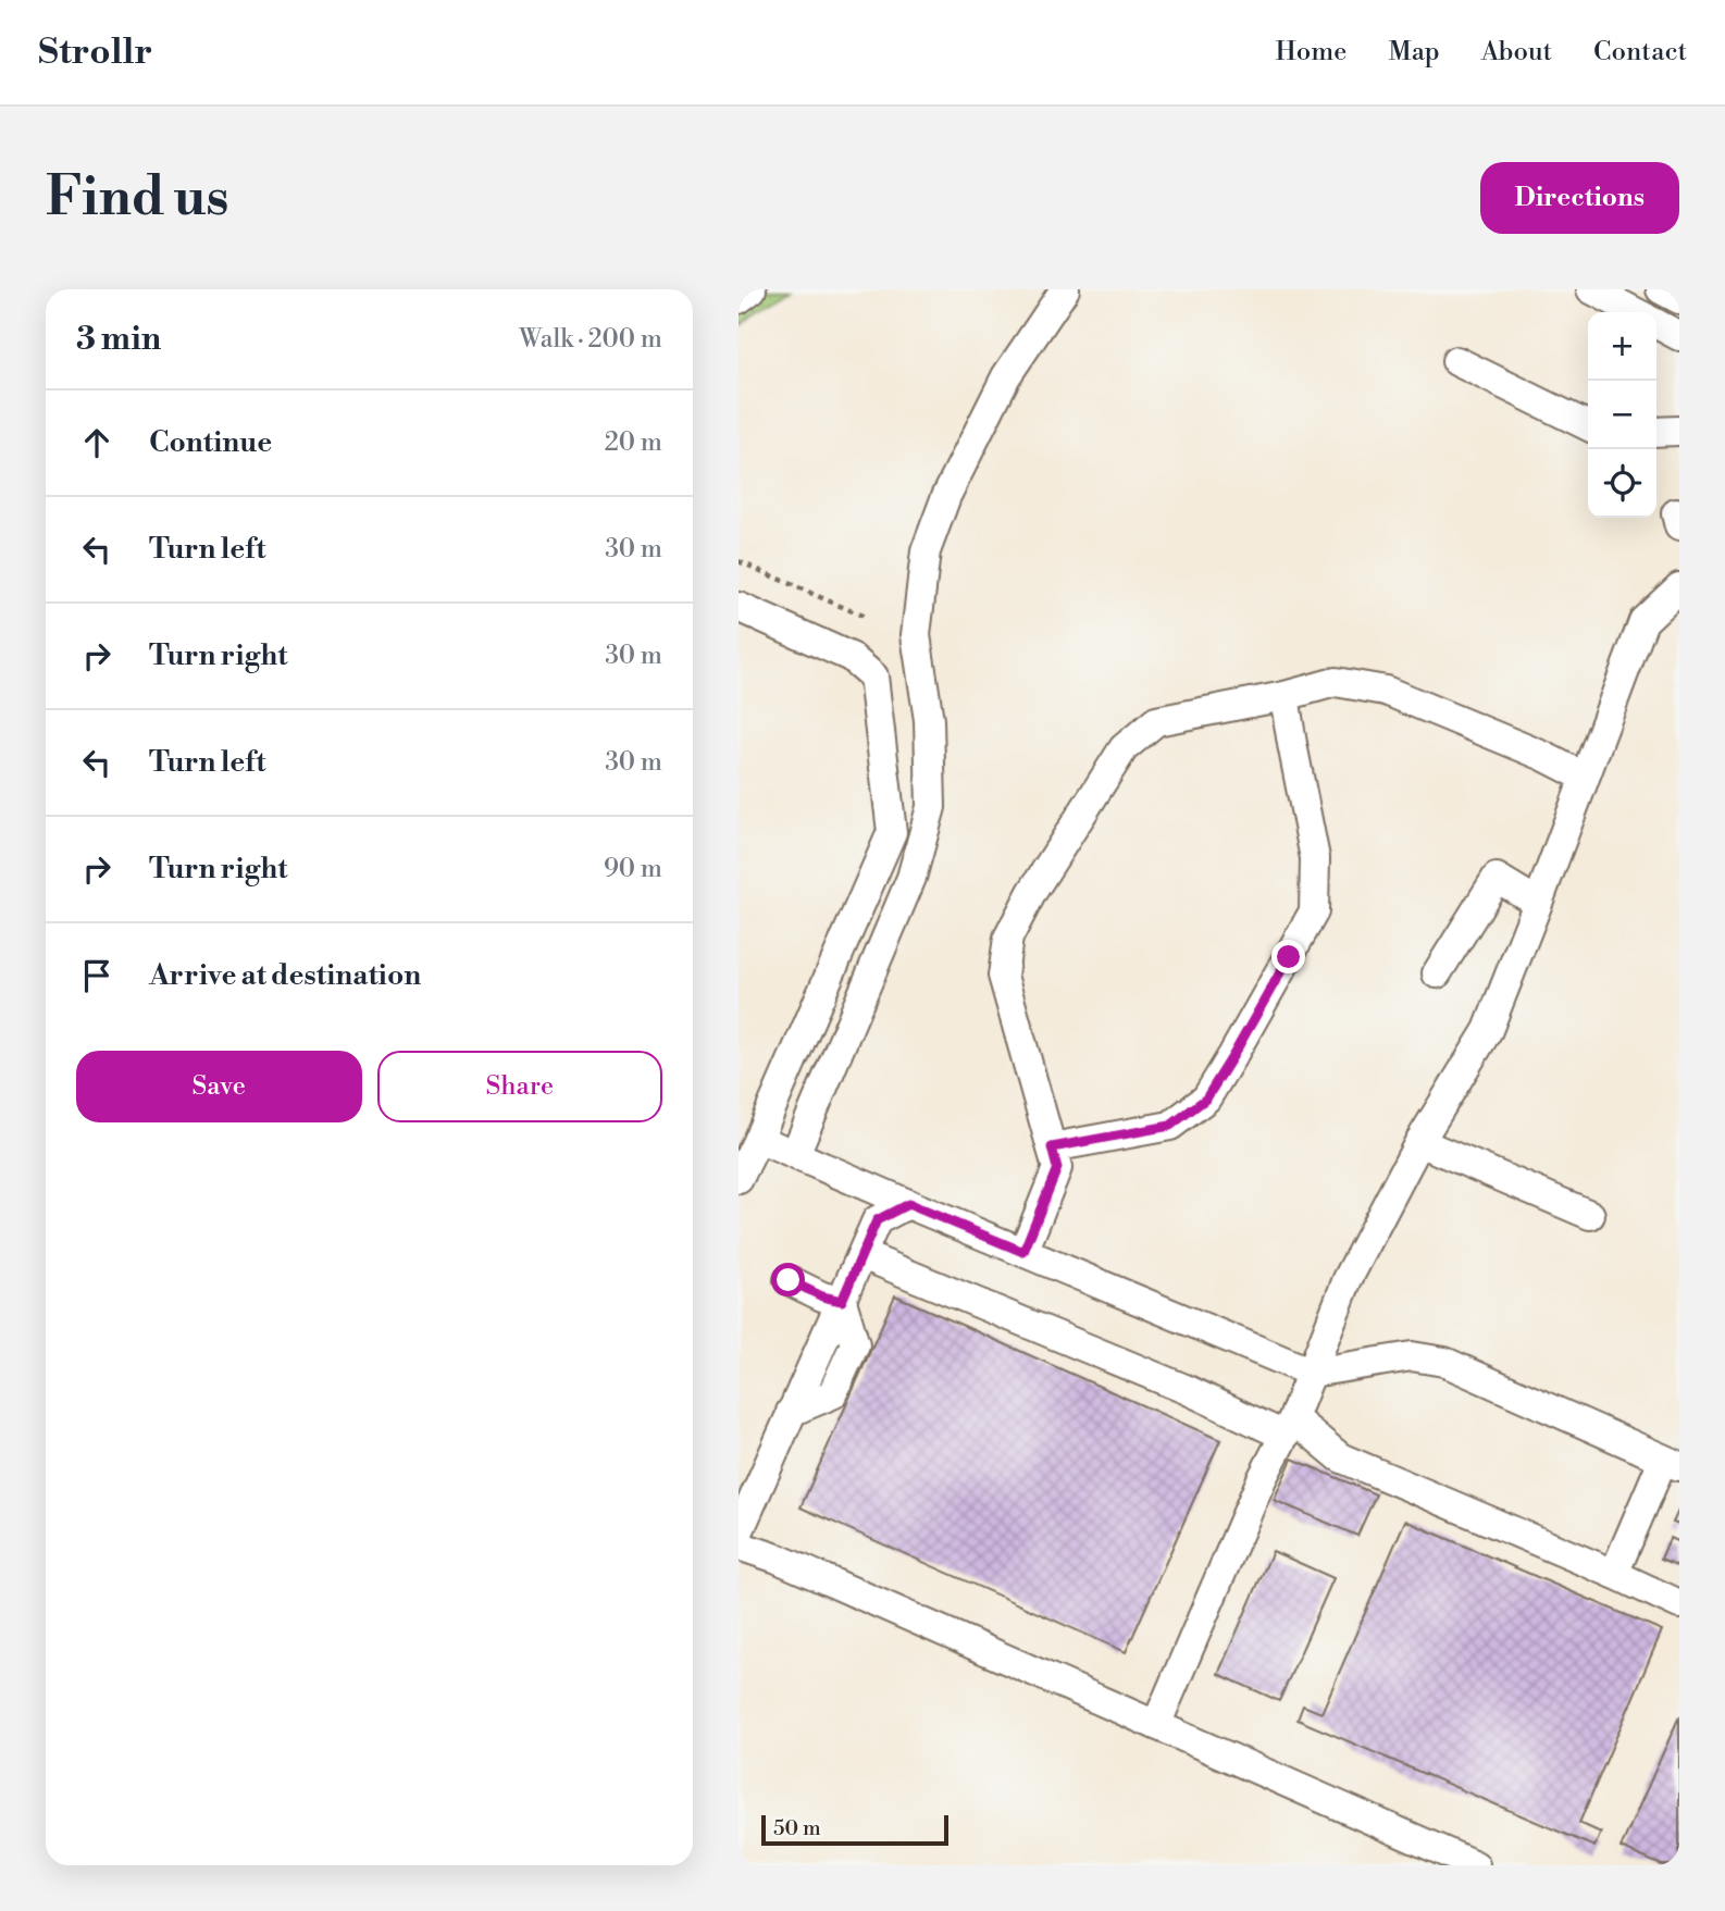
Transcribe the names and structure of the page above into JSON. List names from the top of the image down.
{
  "scale_bar": "50 m",
  "page": {
    "header": "Strollr",
    "nav": [
      "Home",
      "Map",
      "About",
      "Contact"
    ],
    "buttons": [
      "Directions",
      ["Save", "Share"]
    ],
    "title": "Find us",
    "heading": ["3 min", "Walk · 200 m"],
    "map_buttons": ["+", "−"],
    "list": [
      ["Continue", "20 m"],
      ["Turn left", "30 m"],
      ["Turn right", "30 m"],
      ["Turn left", "30 m"],
      ["Turn right", "90 m"],
      "Arrive at destination"
    ],
    "scale": "50 m"
  }
}
